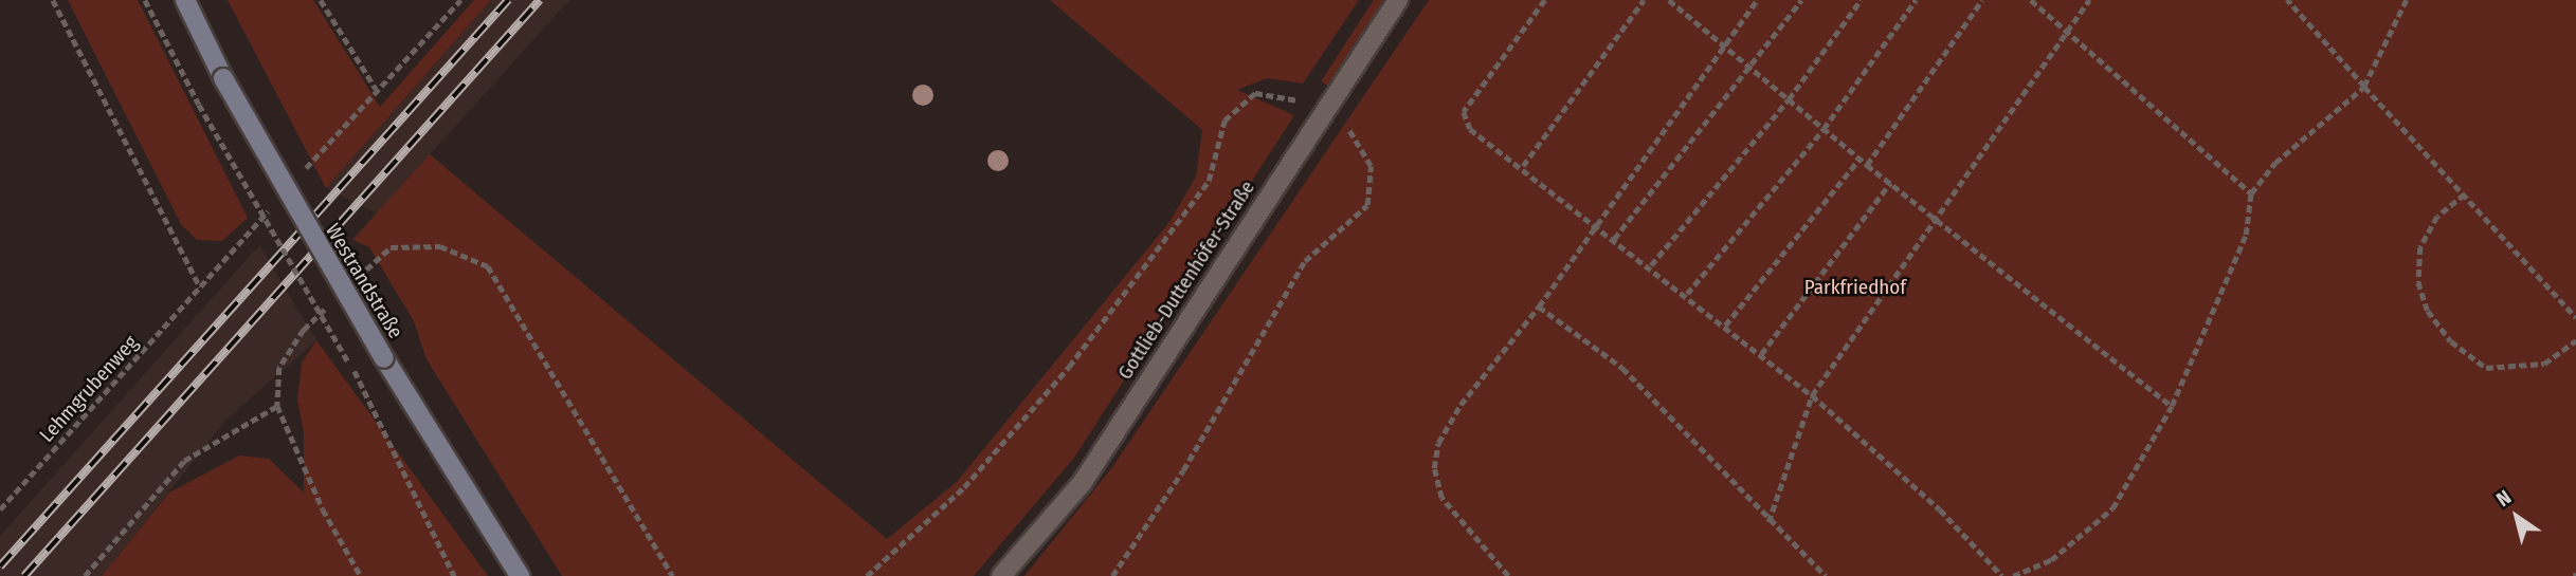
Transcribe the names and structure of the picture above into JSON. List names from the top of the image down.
{
  "streets": {
    "main road": ["Westrandstraße"],
    "street": ["Gottlieb-Duttenhöfer-Straße"],
    "path": ["Lehmgrubenweg"]
  },
  "parks": ["Parkfriedhof"],
  "north": "top left"
}
